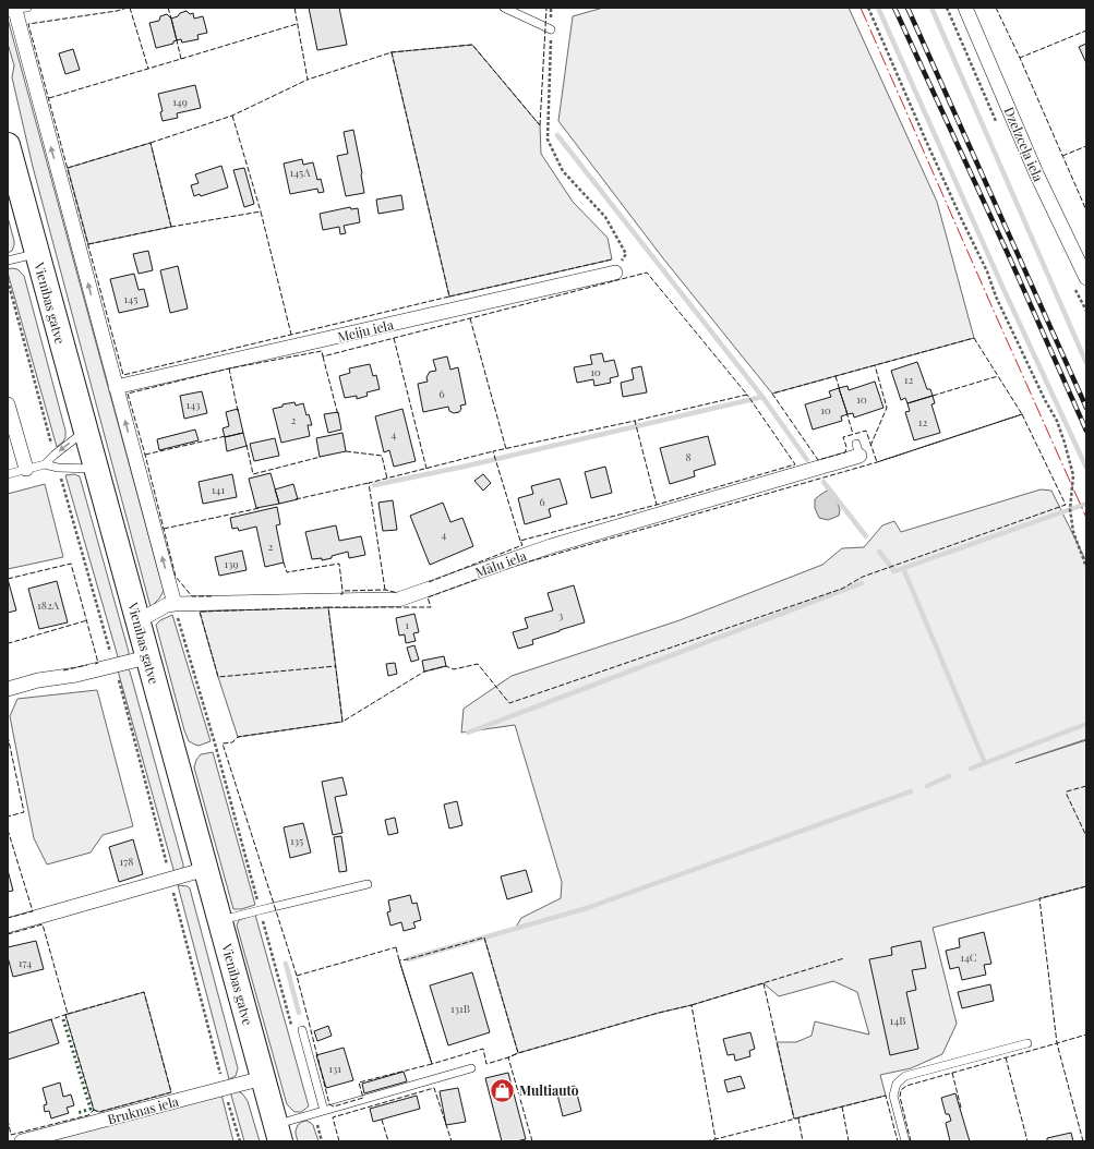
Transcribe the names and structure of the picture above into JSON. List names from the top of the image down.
{
  "streets": {
    "highway": ["Vienības gatve"],
    "street": [
      "Dzelzceļa iela",
      "Meiju iela",
      "Mālu iela",
      "Bruknas iela"
    ]
  },
  "crossings": [
    ["Vienības gatve", "Mālu iela"],
    ["Vienības gatve", "Bruknas iela"]
  ],
  "places": {
    "shop": ["Multiauto"]
  },
  "house_numbers": [
    "149",
    "145A",
    "145",
    "10",
    "12",
    "6",
    "10",
    "143",
    "10",
    "2",
    "12",
    "4",
    "8",
    "141",
    "6",
    "4",
    "2",
    "139",
    "182A",
    "3",
    "1",
    "135",
    "178",
    "14C",
    "174",
    "131B",
    "14B",
    "131"
  ]
}
